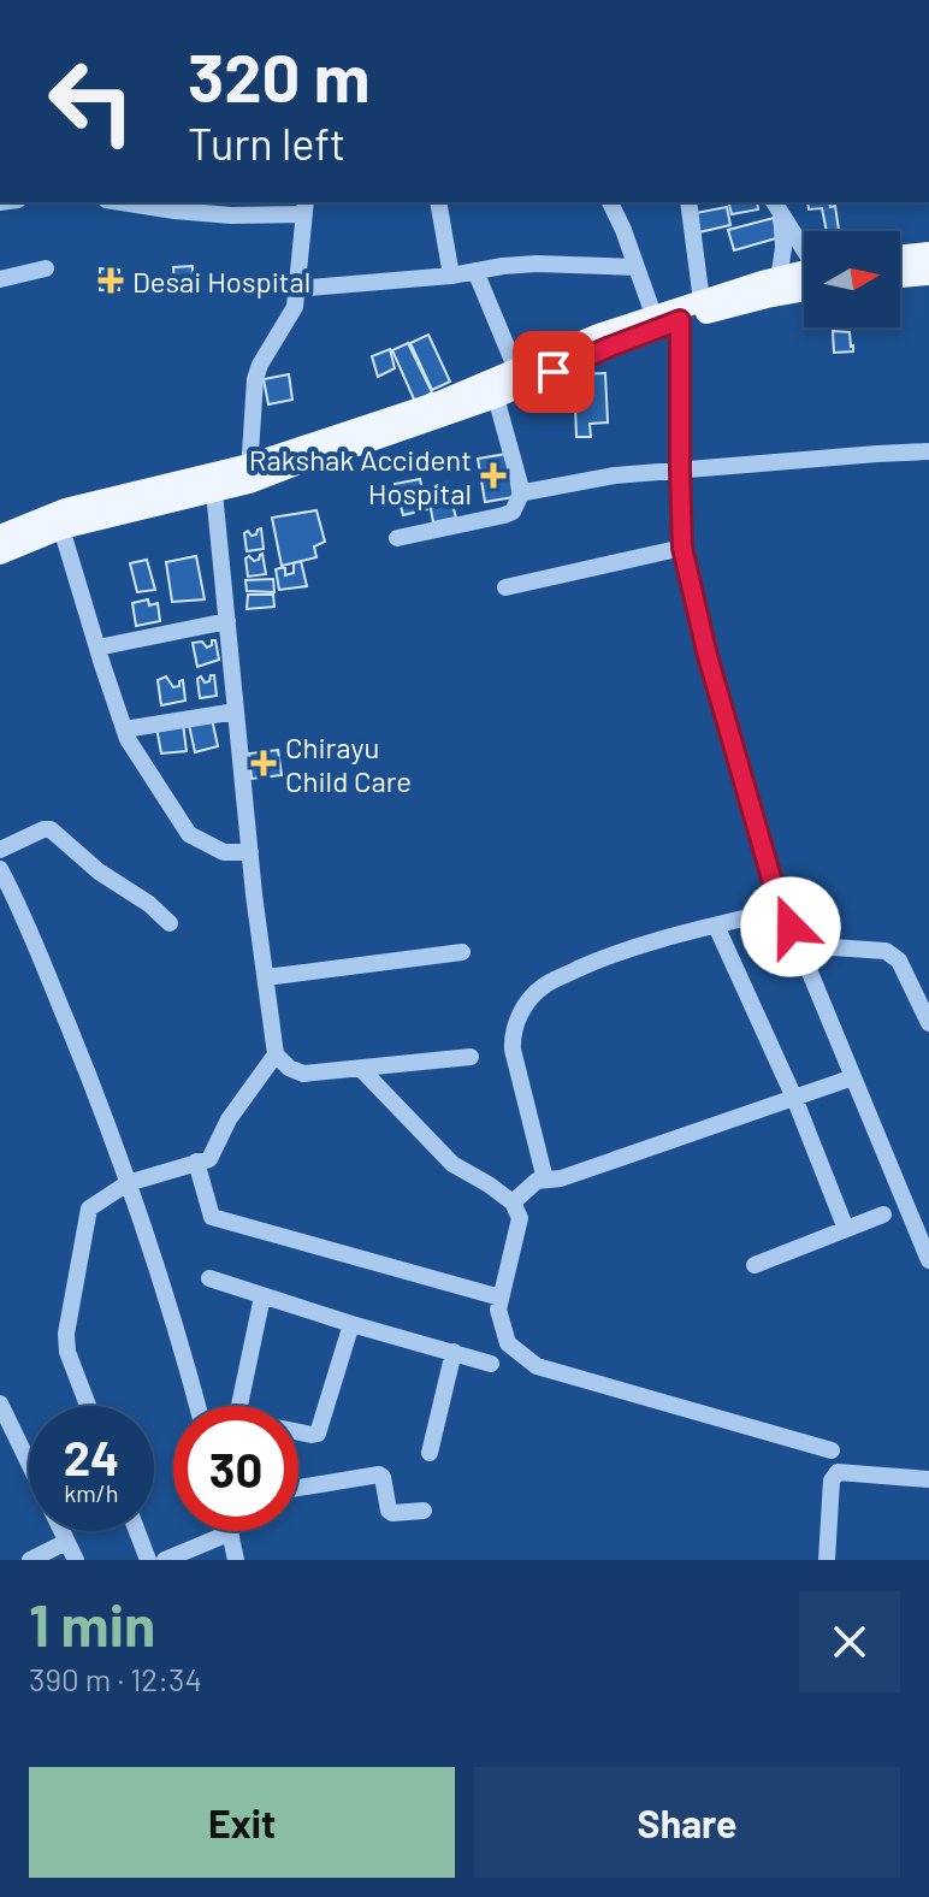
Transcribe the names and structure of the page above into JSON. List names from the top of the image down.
{
  "places": {
    "health": ["Desai Hospital", "Rakshak Accident Hospital", "Chirayu Child Care"]
  },
  "north": "right",
  "page": {
    "turn": ["320 m", "Turn left"],
    "speed": "24 km/h",
    "limit": "30",
    "heading": ["1 min", "390 m · 12:34"],
    "buttons": ["Exit", "Share"]
  }
}
